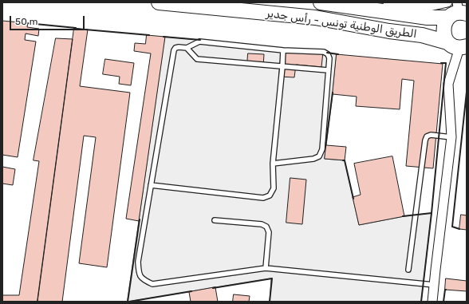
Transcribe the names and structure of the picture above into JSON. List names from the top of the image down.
{
  "streets": {
    "main road": ["الطريق الوطنية تونس - رأس جدير"]
  },
  "scale_bar": "50 m"
}
